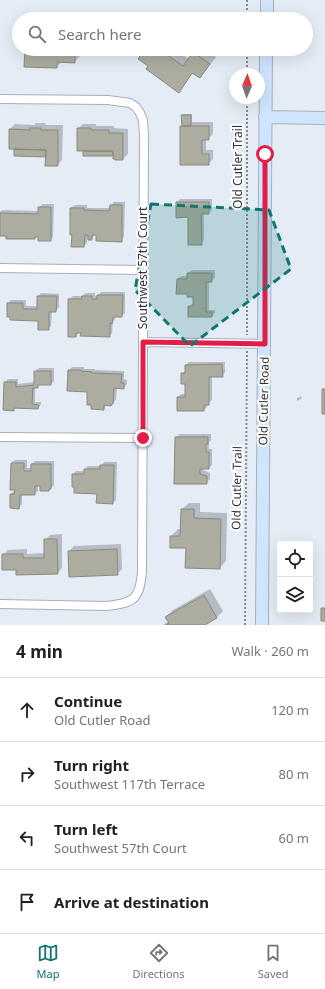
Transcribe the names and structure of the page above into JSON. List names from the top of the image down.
{
  "streets": {
    "main road": ["Old Cutler Road"],
    "street": ["Southwest 57th Court"],
    "path": ["Old Cutler Trail"]
  },
  "north": "top",
  "page": {
    "search": "Search here",
    "heading": ["4 min", "Walk · 260 m"],
    "list": [
      ["Continue", "Old Cutler Road", "120 m"],
      ["Turn right", "Southwest 117th Terrace", "80 m"],
      ["Turn left", "Southwest 57th Court", "60 m"],
      "Arrive at destination"
    ],
    "nav": ["Map", "Directions", "Saved"]
  }
}
